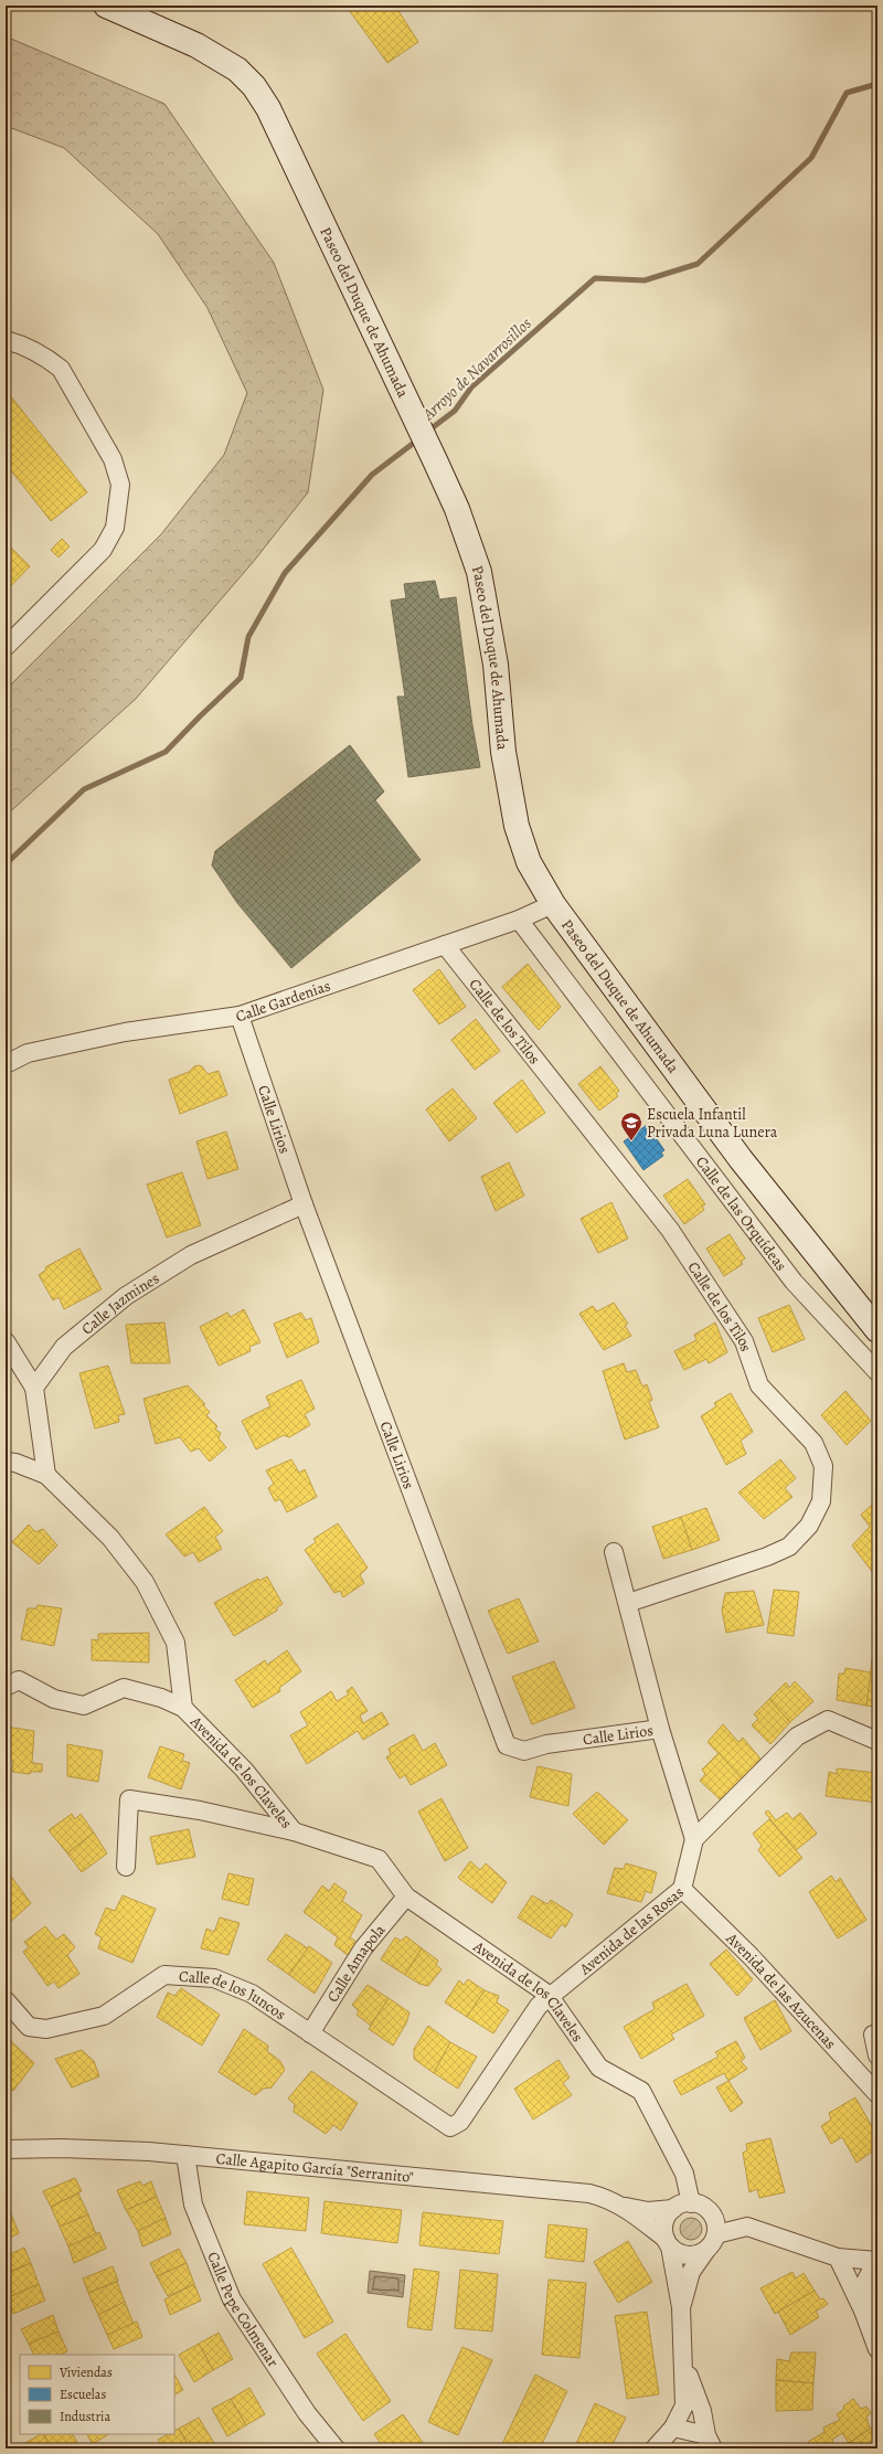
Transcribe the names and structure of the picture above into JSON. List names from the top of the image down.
{
  "streets": {
    "main road": ["Paseo del Duque de Ahumada"],
    "street": [
      "Calle Gardenias",
      "Calle de los Tilos",
      "Calle Lirios",
      "Calle de las Orquídeas",
      "Calle Jazmines",
      "Avenida de los Claveles",
      "Avenida de las Rosas",
      "Calle Amapola",
      "Avenida de las Azucenas",
      "Calle de los Juncos",
      "Calle Agapito García \"Serranito\"",
      "Calle Pepe Colmenar"
    ]
  },
  "crossings": [
    ["Paseo del Duque de Ahumada", "Calle Gardenias"],
    ["Calle Gardenias", "Calle de los Tilos"],
    ["Calle Gardenias", "Calle Lirios"],
    ["Calle Gardenias", "Calle de las Orquídeas"],
    ["Calle Lirios", "Calle Jazmines"],
    ["Avenida de los Claveles", "Avenida de las Rosas"],
    ["Avenida de los Claveles", "Calle Amapola"],
    ["Avenida de los Claveles", "Calle Agapito García \"Serranito\""],
    ["Avenida de las Rosas", "Avenida de las Azucenas"],
    ["Avenida de las Rosas", "Calle de los Juncos"],
    ["Calle Amapola", "Calle de los Juncos"],
    ["Calle Agapito García \"Serranito\"", "Calle Pepe Colmenar"]
  ],
  "water": ["Arroyo de Navarrosillos"],
  "places": {
    "school or university": ["Escuela Infantil Privada Luna Lunera"]
  },
  "legend": ["Viviendas", "Escuelas", "Industria"]
}
